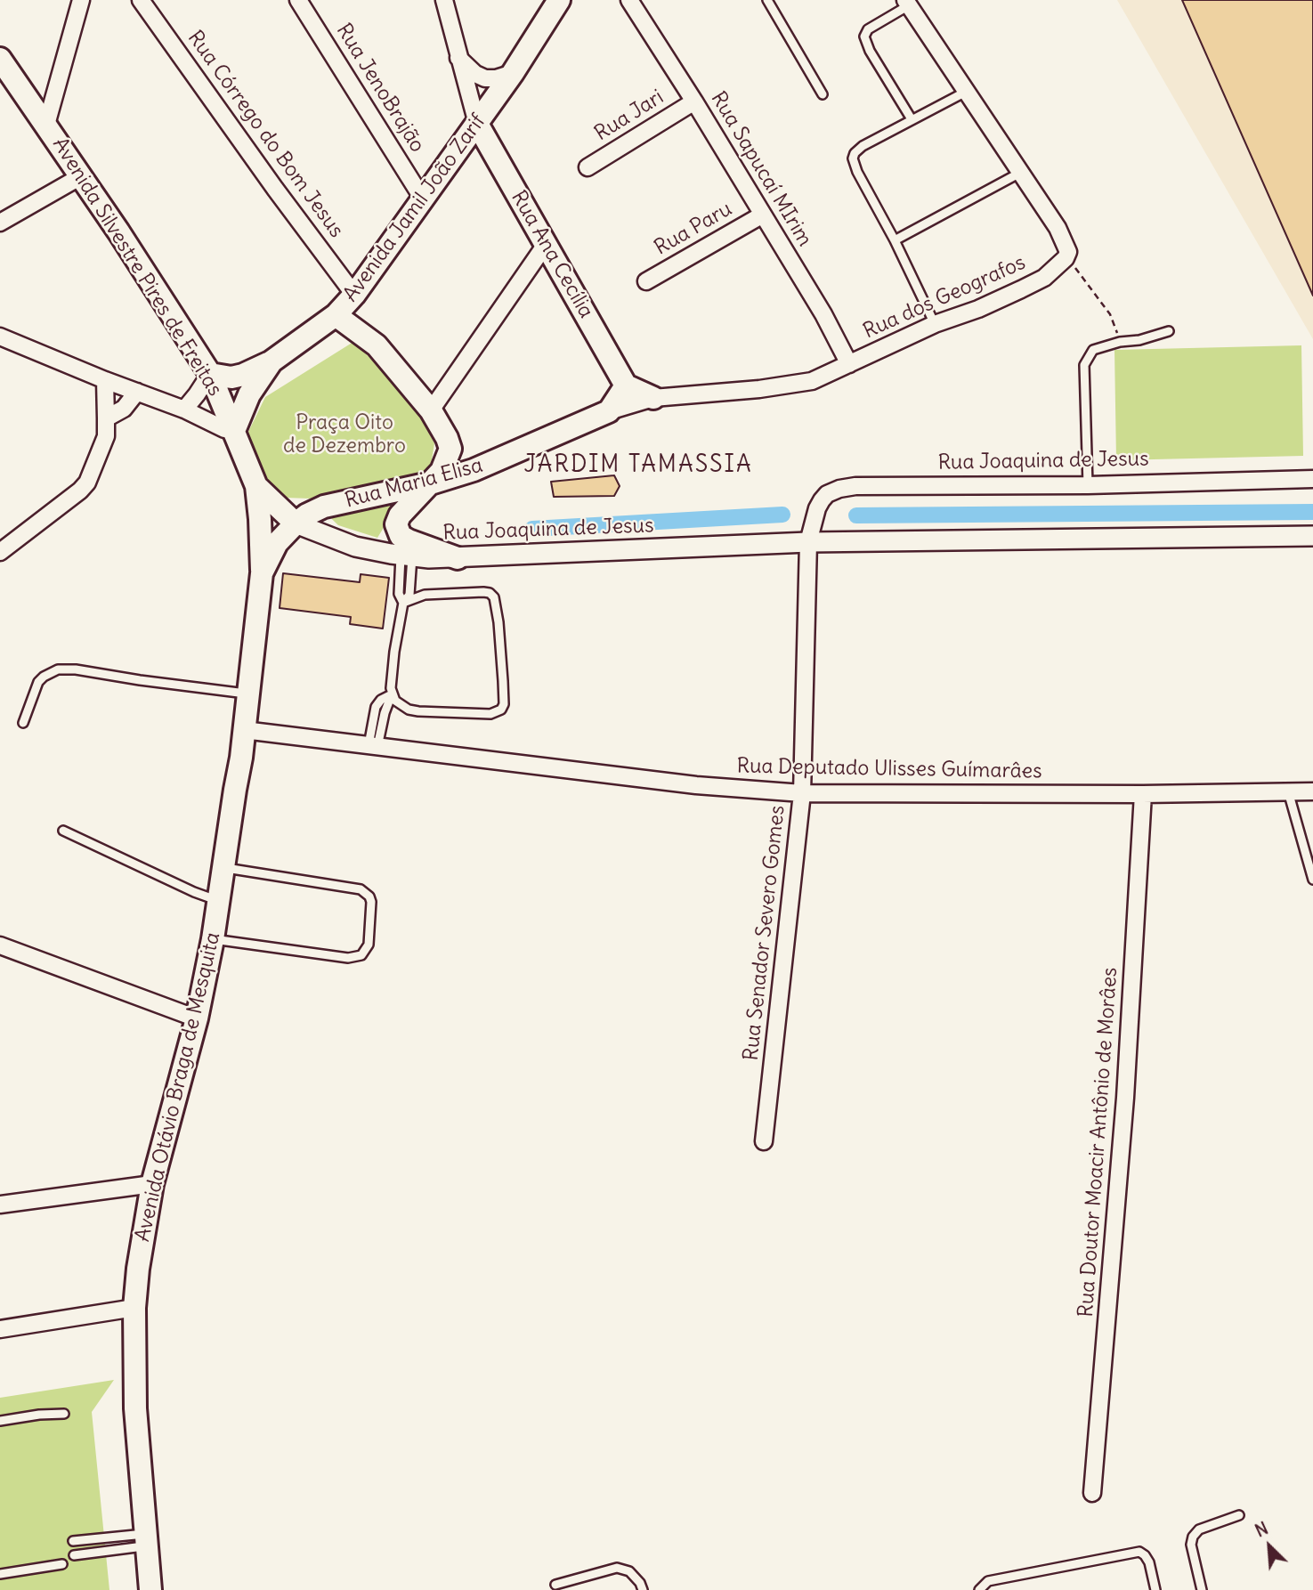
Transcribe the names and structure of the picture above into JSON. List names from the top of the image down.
{
  "streets": {
    "main road": [
      "Avenida Jamil João Zarif",
      "Rua Ana Cecília",
      "Avenida Silvestre Pires de Freitas",
      "Rua Maria Elisa",
      "Avenida Otávio Braga de Mesquita"
    ],
    "street": [
      "Rua JenoBrajão",
      "Rua Jari",
      "Rua Córrego do Bom Jesus",
      "Rua Sapucaí MIrim",
      "Rua Paru",
      "Rua dos Geografos",
      "Rua Joaquina de Jesus",
      "Rua Deputado Ulisses Guímarâes",
      "Rua Senador Severo Gomes",
      "Rua Doutor Moacir Antônio de Morâes"
    ]
  },
  "crossings": [
    ["Rua JenoBrajão", "Avenida Jamil João Zarif"],
    ["Rua Jari", "Rua Sapucaí MIrim"],
    ["Rua Córrego do Bom Jesus", "Avenida Jamil João Zarif"],
    ["Rua Sapucaí MIrim", "Rua Paru"],
    ["Rua Sapucaí MIrim", "Rua dos Geografos"],
    ["Avenida Jamil João Zarif", "Rua Ana Cecília"],
    ["Avenida Jamil João Zarif", "Avenida Silvestre Pires de Freitas"],
    ["Avenida Jamil João Zarif", "Rua Joaquina de Jesus"],
    ["Avenida Jamil João Zarif", "Rua Maria Elisa"],
    ["Avenida Jamil João Zarif", "Avenida Otávio Braga de Mesquita"],
    ["Avenida Silvestre Pires de Freitas", "Rua Joaquina de Jesus"],
    ["Avenida Silvestre Pires de Freitas", "Rua Maria Elisa"],
    ["Avenida Silvestre Pires de Freitas", "Avenida Otávio Braga de Mesquita"],
    ["Rua dos Geografos", "Rua Maria Elisa"],
    ["Rua Joaquina de Jesus", "Rua Maria Elisa"],
    ["Rua Joaquina de Jesus", "Rua Senador Severo Gomes"],
    ["Rua Joaquina de Jesus", "Avenida Otávio Braga de Mesquita"],
    ["Rua Maria Elisa", "Avenida Otávio Braga de Mesquita"],
    ["Rua Deputado Ulisses Guímarâes", "Rua Senador Severo Gomes"],
    ["Rua Deputado Ulisses Guímarâes", "Avenida Otávio Braga de Mesquita"],
    ["Rua Deputado Ulisses Guímarâes", "Rua Doutor Moacir Antônio de Morâes"]
  ],
  "districts": ["JARDIM TAMASSIA"],
  "parks": ["Praça Oito de Dezembro"],
  "north": "top left"
}
